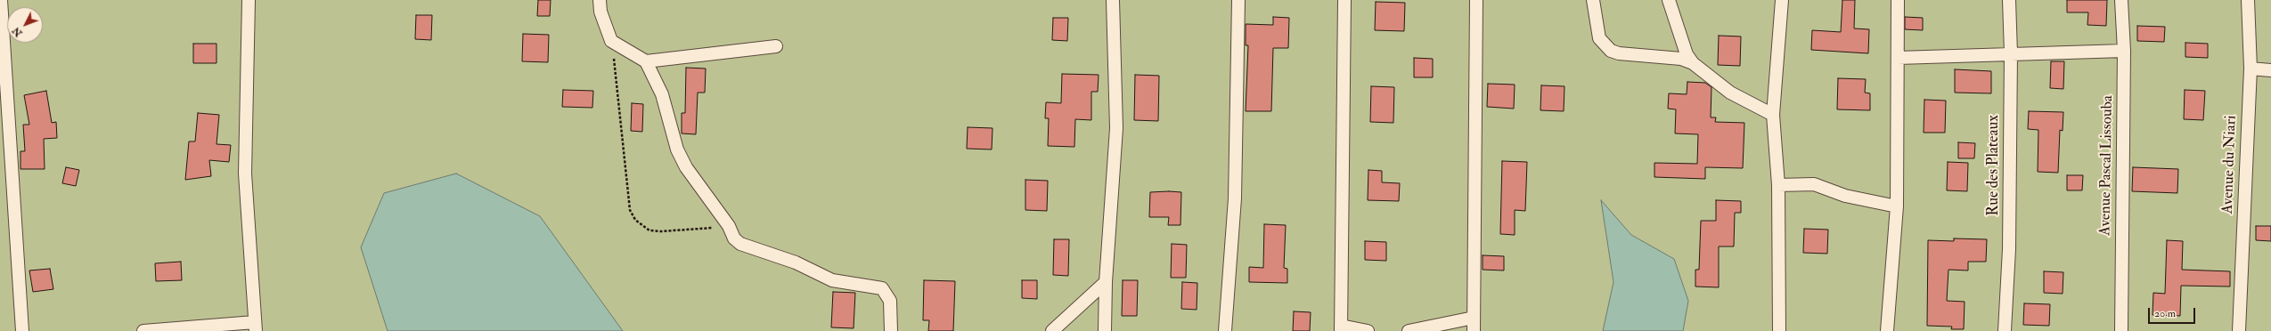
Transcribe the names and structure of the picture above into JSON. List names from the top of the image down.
{
  "streets": {
    "street": ["Avenue du Niari", "Rue des Plateaux", "Avenue Pascal Lissouba"]
  },
  "scale_bar": "20 m",
  "north": "bottom left"
}
